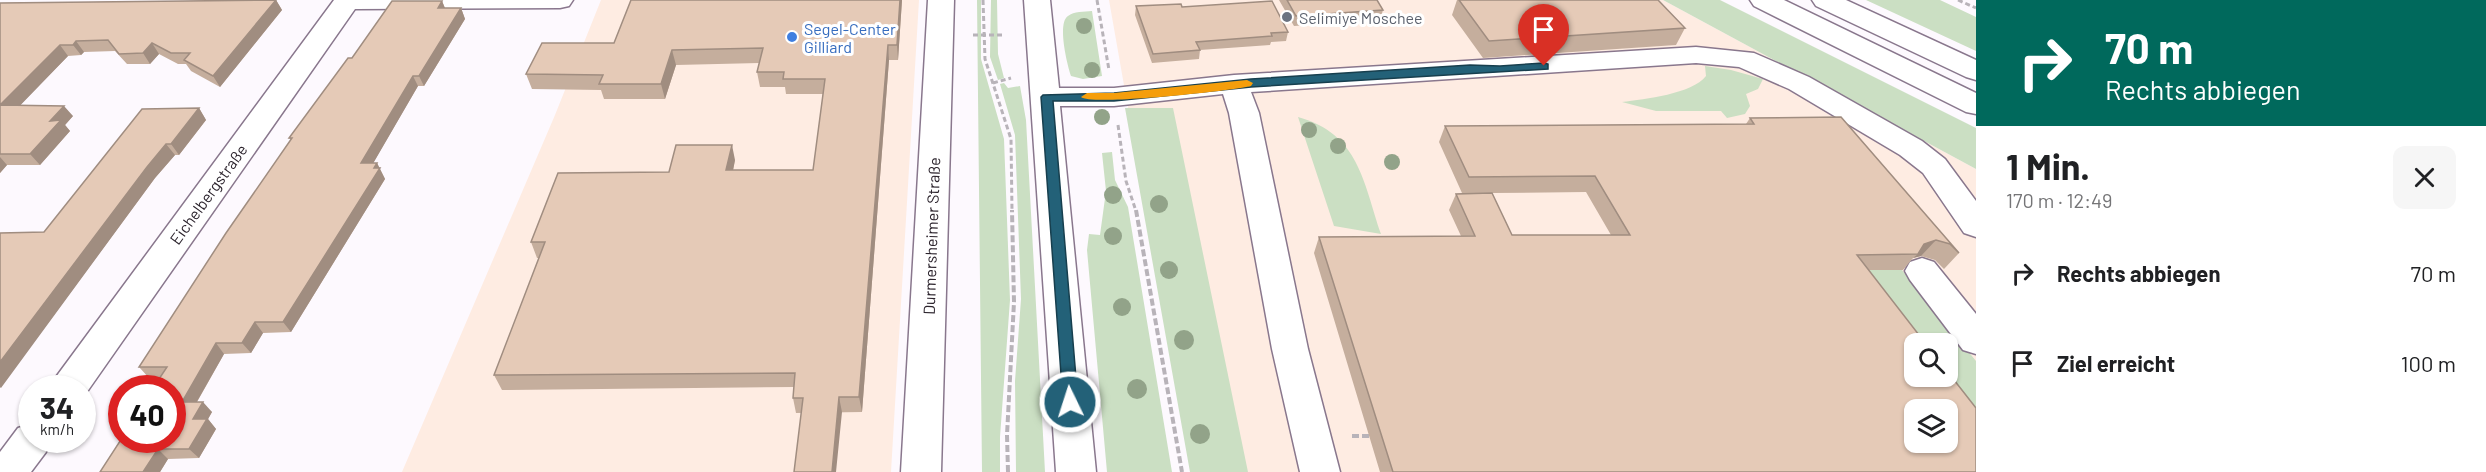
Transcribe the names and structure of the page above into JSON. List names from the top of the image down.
{
  "streets": {
    "main road": ["Eichelbergstraße", "Durmersheimer Straße"]
  },
  "places": ["Selimiye Moschee", "Segel-Center Gilliard"],
  "page": {
    "turn": ["70 m", "Rechts abbiegen"],
    "heading": ["1 Min.", "170 m · 12:49"],
    "list": [
      {
        "name": "Rechts abbiegen",
        "value": "70 m"
      },
      {
        "name": "Ziel erreicht",
        "value": "100 m"
      }
    ],
    "speed": "34 km/h",
    "limit": "40"
  }
}
